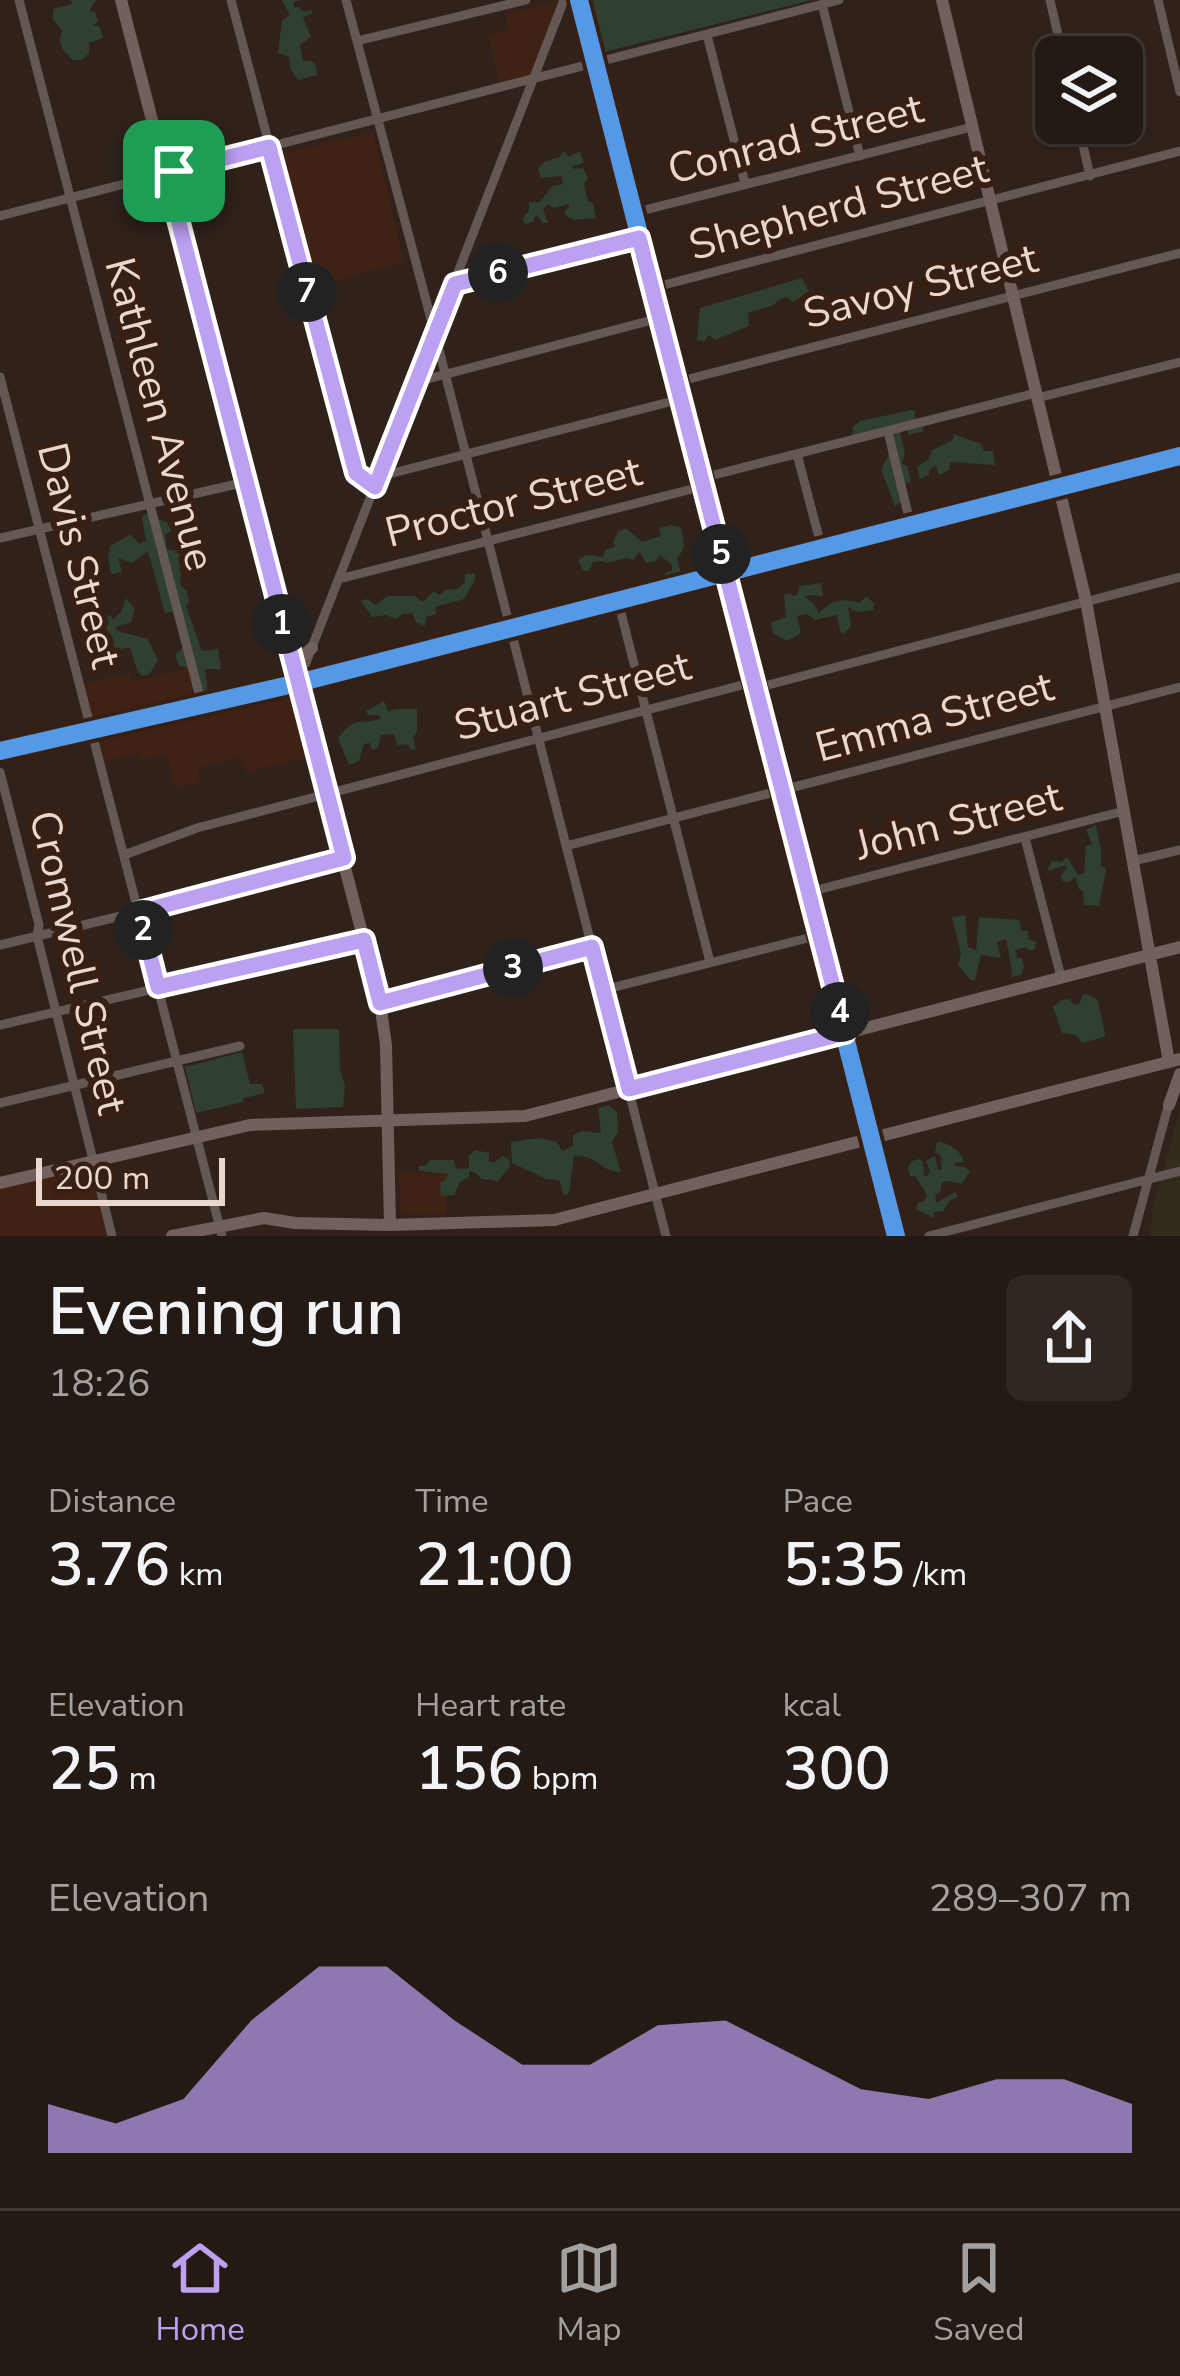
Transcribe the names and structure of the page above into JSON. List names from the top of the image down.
{
  "streets": {
    "street": [
      "Conrad Street",
      "Shepherd Street",
      "Savoy Street",
      "Kathleen Avenue",
      "Proctor Street",
      "Davis Street",
      "Stuart Street",
      "Emma Street",
      "John Street",
      "Cromwell Street"
    ]
  },
  "crossings": [
    ["Davis Street", "Stuart Street"]
  ],
  "scale_bar": "200 m",
  "page": {
    "pins": [
      "6",
      "7",
      "5",
      "1",
      "2",
      "3",
      "4"
    ],
    "scale": "200 m",
    "heading": ["Evening run", "18:26"],
    "stats": [
      ["Distance", "3.76 km"],
      ["Time", "21:00"],
      ["Pace", "5:35 /km"],
      ["Elevation", "25 m"],
      ["Heart rate", "156 bpm"],
      ["kcal", "300"]
    ],
    "chart": ["Elevation", "289–307 m"],
    "tabs": ["Home", "Map", "Saved"]
  }
}
